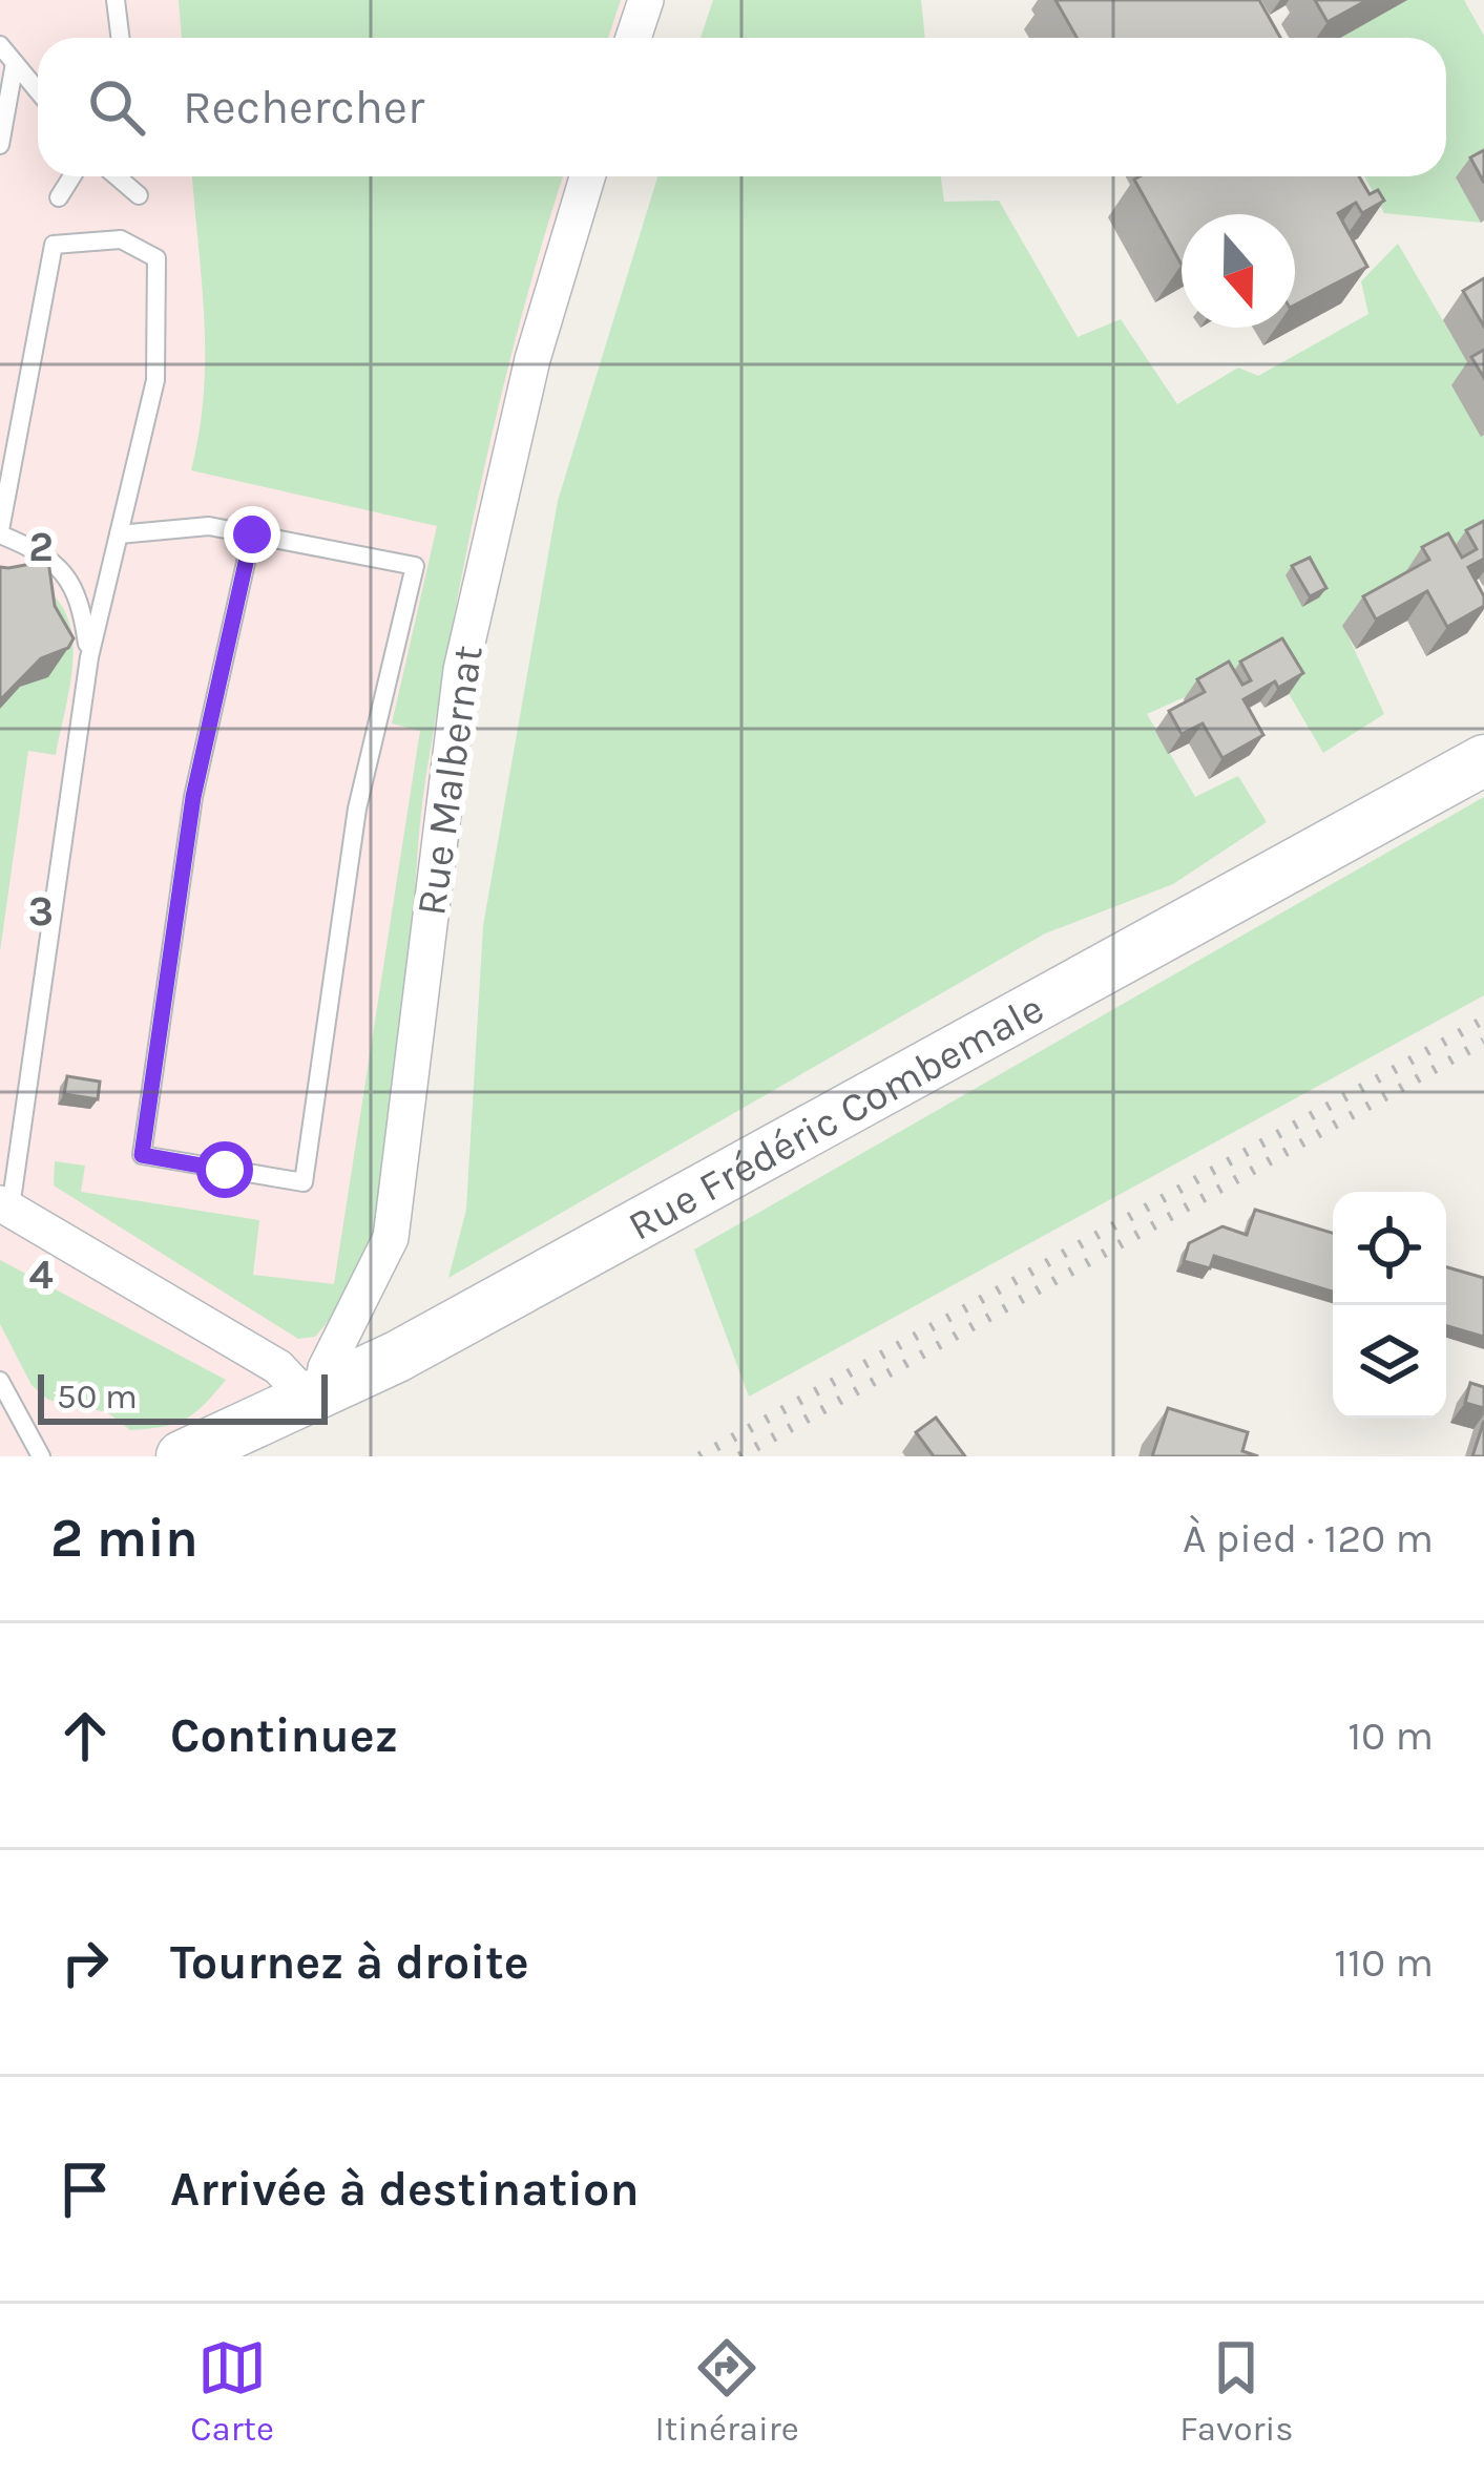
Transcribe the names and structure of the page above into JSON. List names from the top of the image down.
{
  "streets": {
    "street": ["Rue Malbernat", "Rue Frédéric Combemale"]
  },
  "crossings": [
    ["Rue Malbernat", "Rue Frédéric Combemale"]
  ],
  "scale_bar": "50 m",
  "north": "bottom",
  "page": {
    "search": "Rechercher",
    "scale": "50 m",
    "heading": ["2 min", "À pied · 120 m"],
    "list": [
      ["Continuez", "10 m"],
      ["Tournez à droite", "110 m"],
      "Arrivée à destination"
    ],
    "nav": ["Carte", "Itinéraire", "Favoris"]
  },
  "grid": {
    "rows": ["2", "3", "4"]
  }
}
